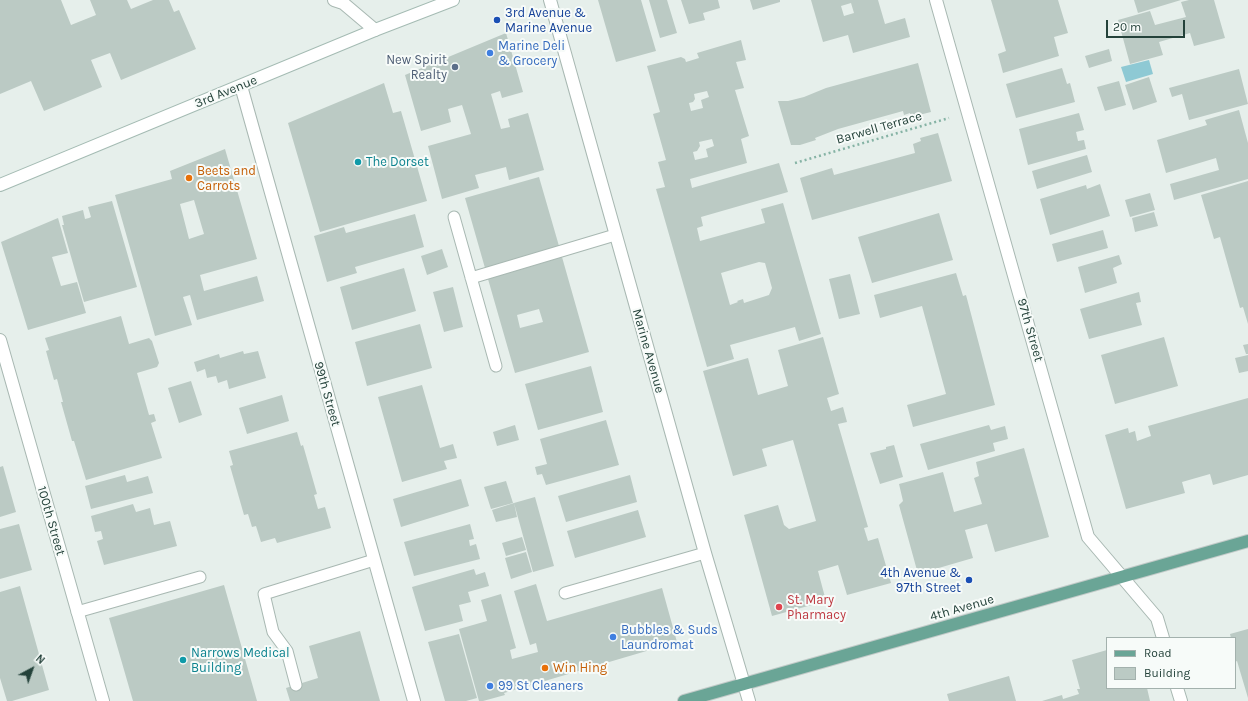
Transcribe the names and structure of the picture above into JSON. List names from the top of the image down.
{
  "streets": {
    "main road": ["4th Avenue"],
    "street": [
      "3rd Avenue",
      "97th Street",
      "Marine Avenue",
      "99th Street",
      "100th Street"
    ],
    "path": ["Barwell Terrace"]
  },
  "crossings": [
    ["3rd Avenue", "99th Street"],
    ["Barwell Terrace", "97th Street"],
    ["97th Street", "4th Avenue"],
    ["Marine Avenue", "4th Avenue"]
  ],
  "places": [
    "3rd Avenue & Marine Avenue",
    "Marine Deli & Grocery",
    "New Spirit Realty",
    "The Dorset",
    "Beets and Carrots",
    "4th Avenue & 97th Street",
    "St. Mary Pharmacy",
    "Bubbles & Suds Laundromat",
    "Narrows Medical Building",
    "Win Hing",
    "99 St Cleaners"
  ],
  "legend": ["Road", "Building"],
  "scale_bar": "20 m",
  "north": "top right"
}
